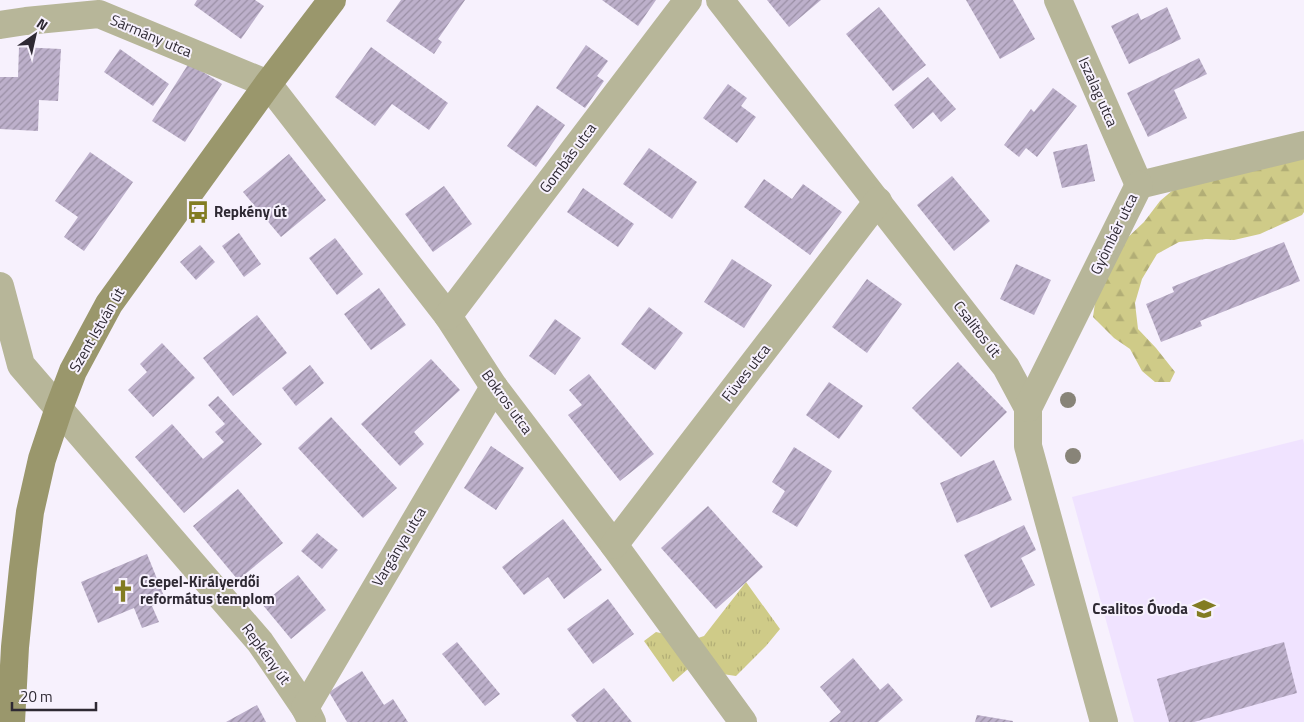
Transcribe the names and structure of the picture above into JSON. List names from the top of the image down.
{
  "streets": {
    "street": [
      "Sármány utca",
      "Iszalag utca",
      "Gombás utca",
      "Gyömbér utca",
      "Csalitos út",
      "Szent István út",
      "Füves utca",
      "Bokros utca",
      "Vargánya utca",
      "Repkény út"
    ]
  },
  "crossings": [
    ["Sármány utca", "Szent István út"],
    ["Sármány utca", "Bokros utca"],
    ["Iszalag utca", "Gyömbér utca"],
    ["Gombás utca", "Bokros utca"],
    ["Gyömbér utca", "Csalitos út"],
    ["Csalitos út", "Füves utca"],
    ["Szent István út", "Bokros utca"],
    ["Szent István út", "Repkény út"],
    ["Füves utca", "Bokros utca"],
    ["Bokros utca", "Vargánya utca"],
    ["Vargánya utca", "Repkény út"]
  ],
  "places": {
    "bus stop": ["Repkény út"],
    "church": ["Csepel-Királyerdői református templom"],
    "school or university": ["Csalitos Óvoda"]
  },
  "scale_bar": "20 m",
  "north": "top right"
}
